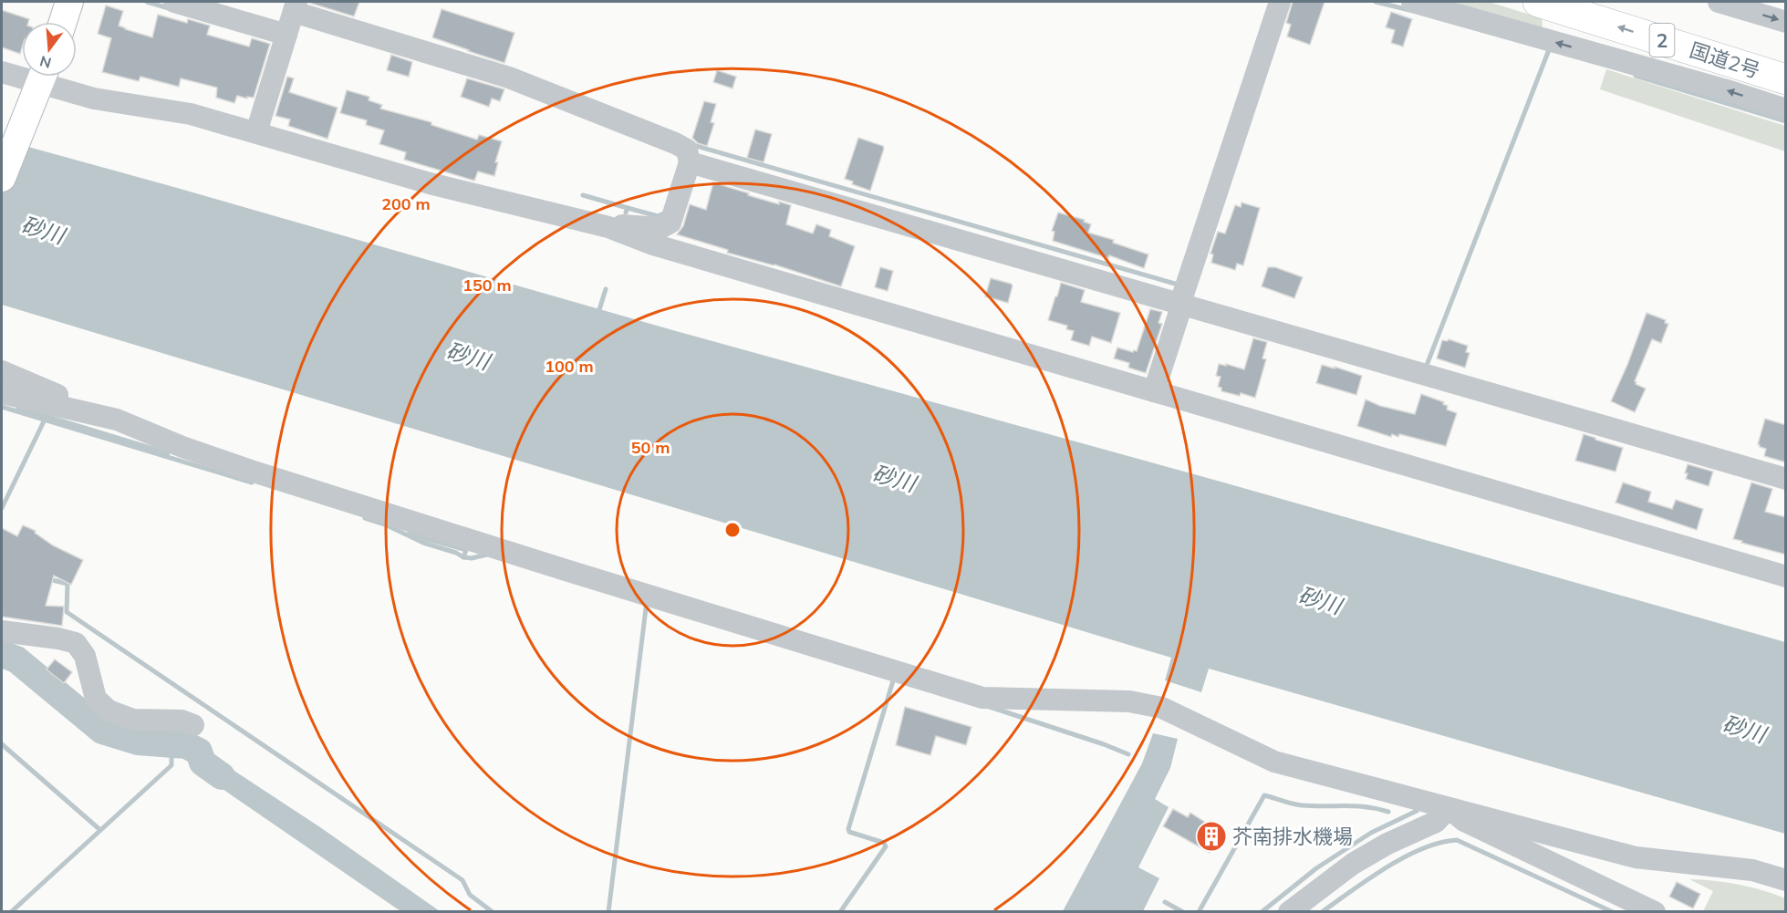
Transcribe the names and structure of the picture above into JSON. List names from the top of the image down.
{
  "streets": {
    "highway": ["2", "国道2号"]
  },
  "water": ["砂川"],
  "places": {
    "building": ["芥南排水機場"]
  },
  "north": "bottom",
  "rings": [
    "200 m",
    "150 m",
    "100 m",
    "50 m"
  ]
}
